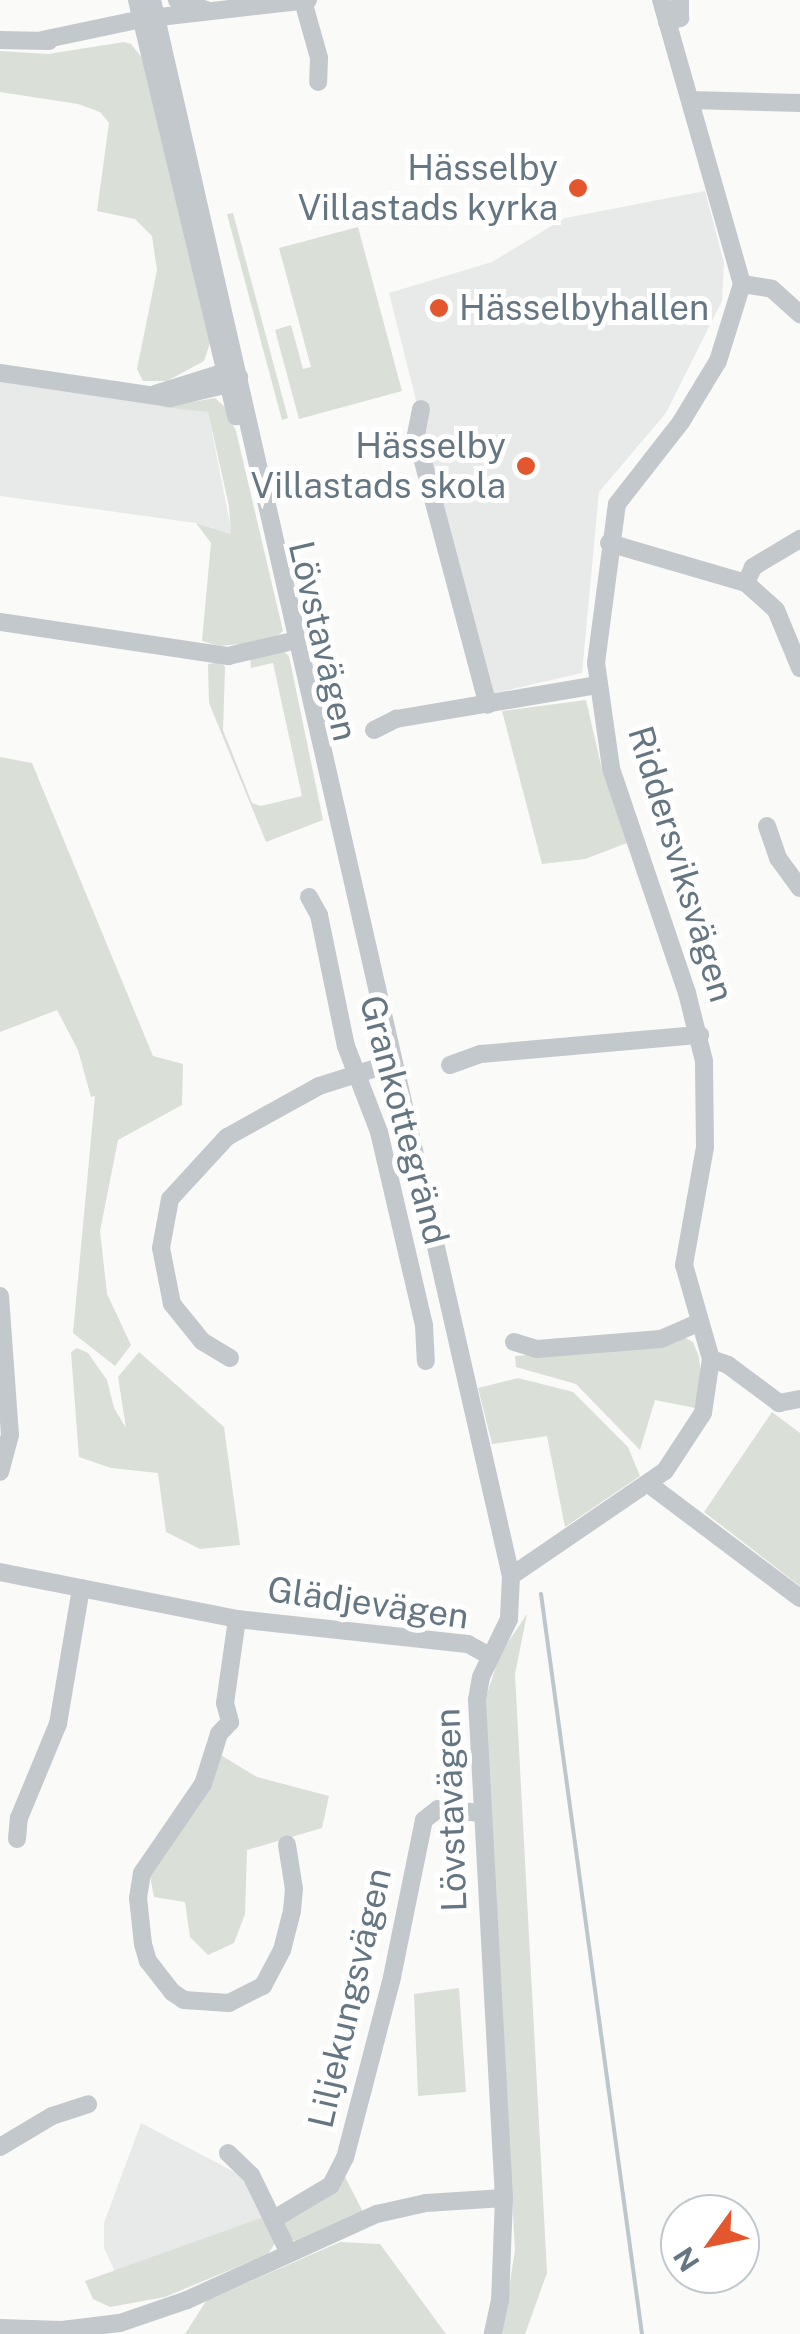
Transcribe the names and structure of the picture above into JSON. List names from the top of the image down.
{
  "streets": {
    "street": [
      "Lövstavägen",
      "Riddersviksvägen",
      "Grankottegränd",
      "Glädjevägen",
      "Liljekungsvägen"
    ]
  },
  "crossings": [
    ["Lövstavägen", "Riddersviksvägen"],
    ["Lövstavägen", "Glädjevägen"],
    ["Lövstavägen", "Liljekungsvägen"]
  ],
  "places": ["Hässelby Villastads kyrka", "Hässelbyhallen", "Hässelby Villastads skola"],
  "north": "bottom left"
}
